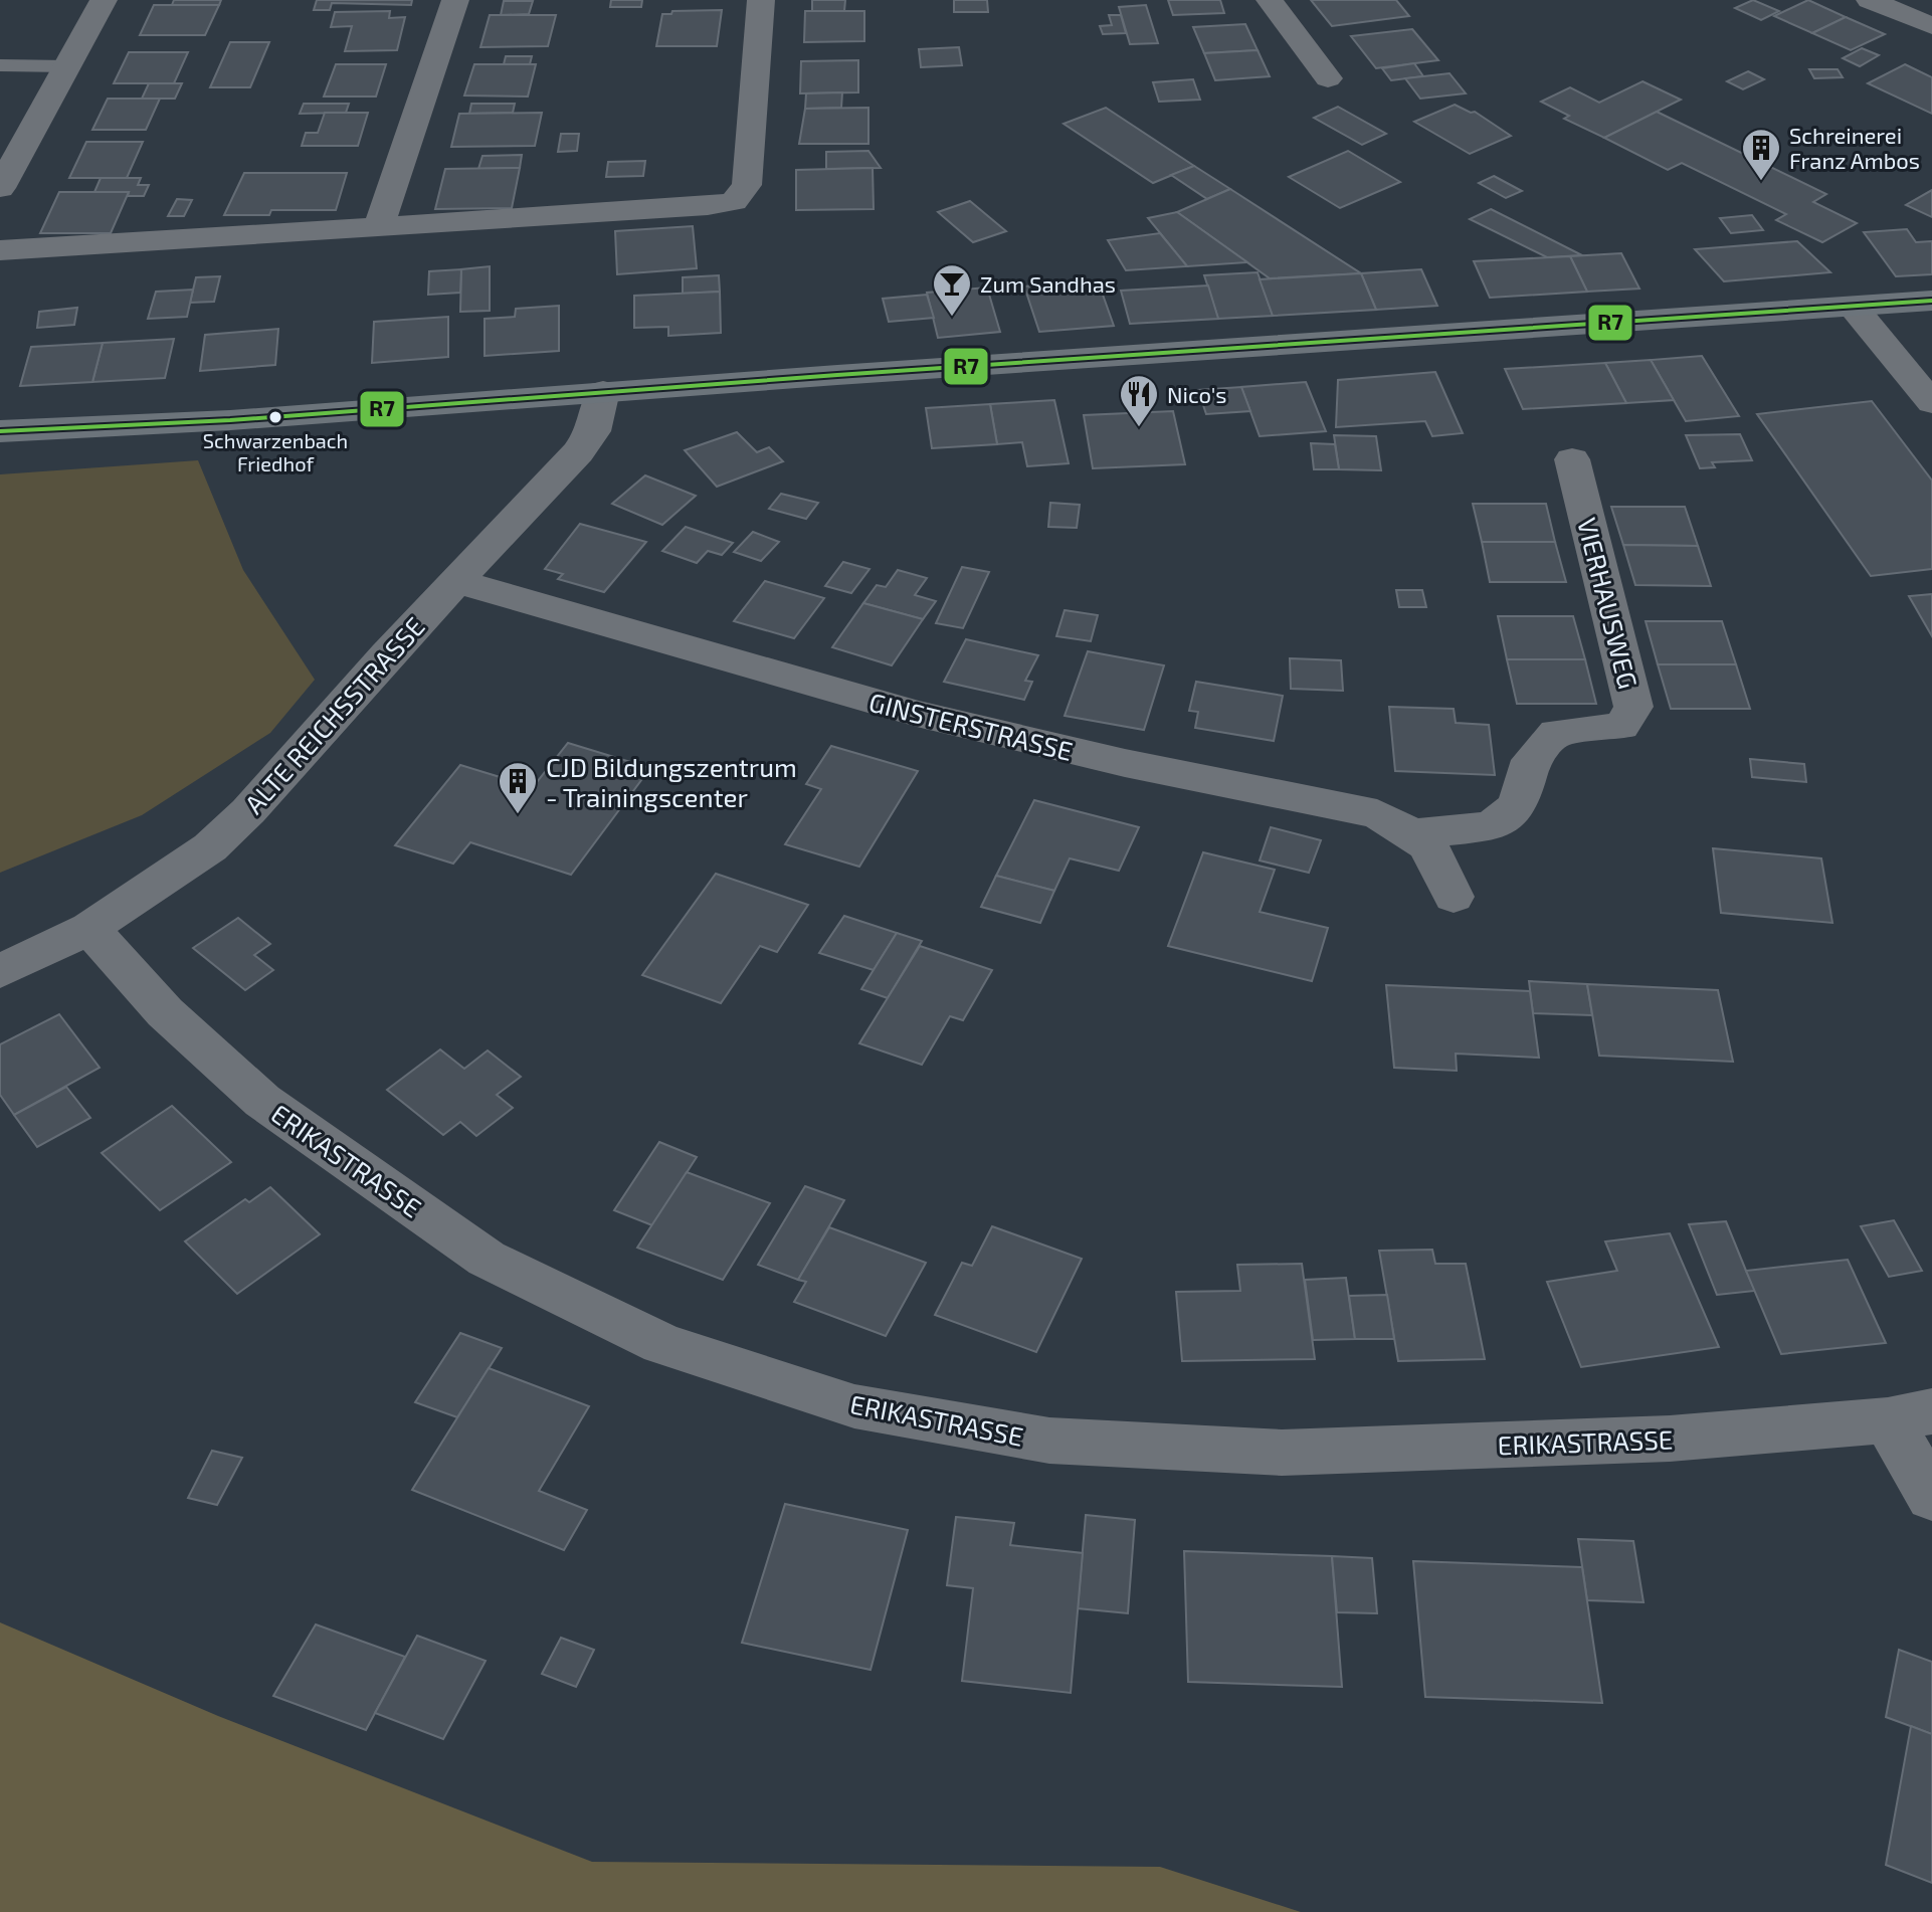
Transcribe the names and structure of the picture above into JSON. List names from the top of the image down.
{
  "streets": {
    "street": [
      "VIERHAUSWEG",
      "ALTE REICHSSTRASSE",
      "GINSTERSTRASSE",
      "ERIKASTRASSE"
    ]
  },
  "crossings": [
    ["VIERHAUSWEG", "GINSTERSTRASSE"],
    ["ALTE REICHSSTRASSE", "GINSTERSTRASSE"],
    ["ALTE REICHSSTRASSE", "ERIKASTRASSE"]
  ],
  "places": {
    "building": ["Schreinerei Franz Ambos", "CJD Bildungszentrum - Trainingscenter"],
    "bar": ["Zum Sandhas"],
    "other": ["Schwarzenbach Friedhof"],
    "restaurant": ["Nico's"]
  },
  "lines": ["transit line R7"]
}
